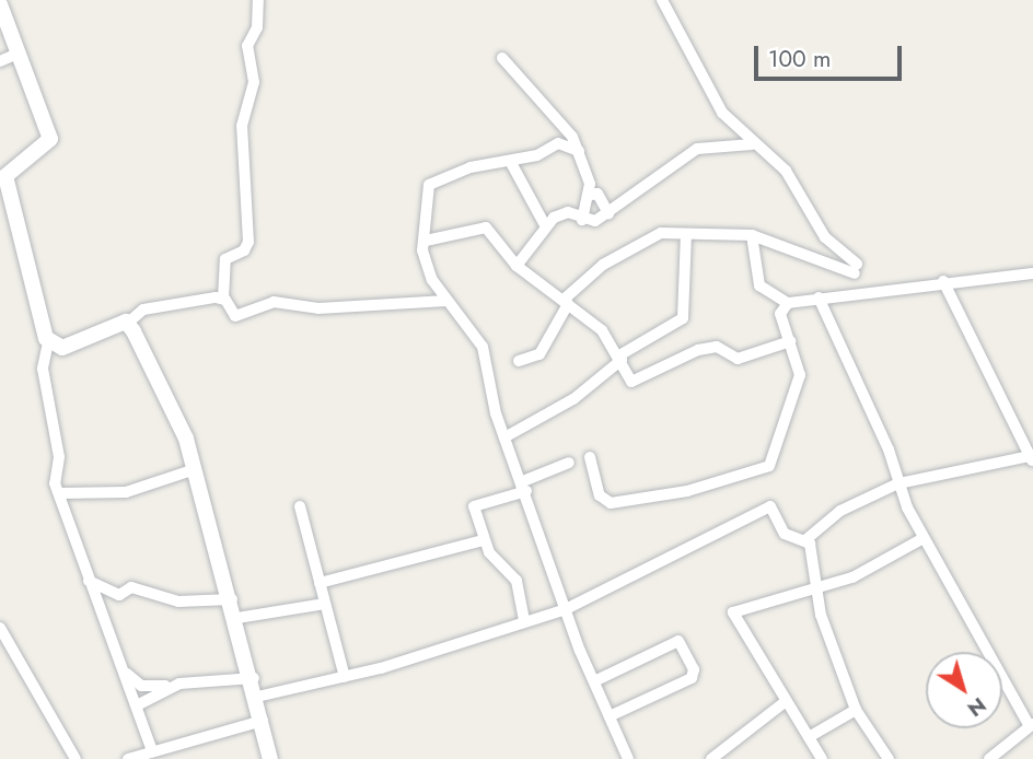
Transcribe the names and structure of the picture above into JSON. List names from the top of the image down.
{
  "scale_bar": "100 m",
  "north": "bottom right"
}
